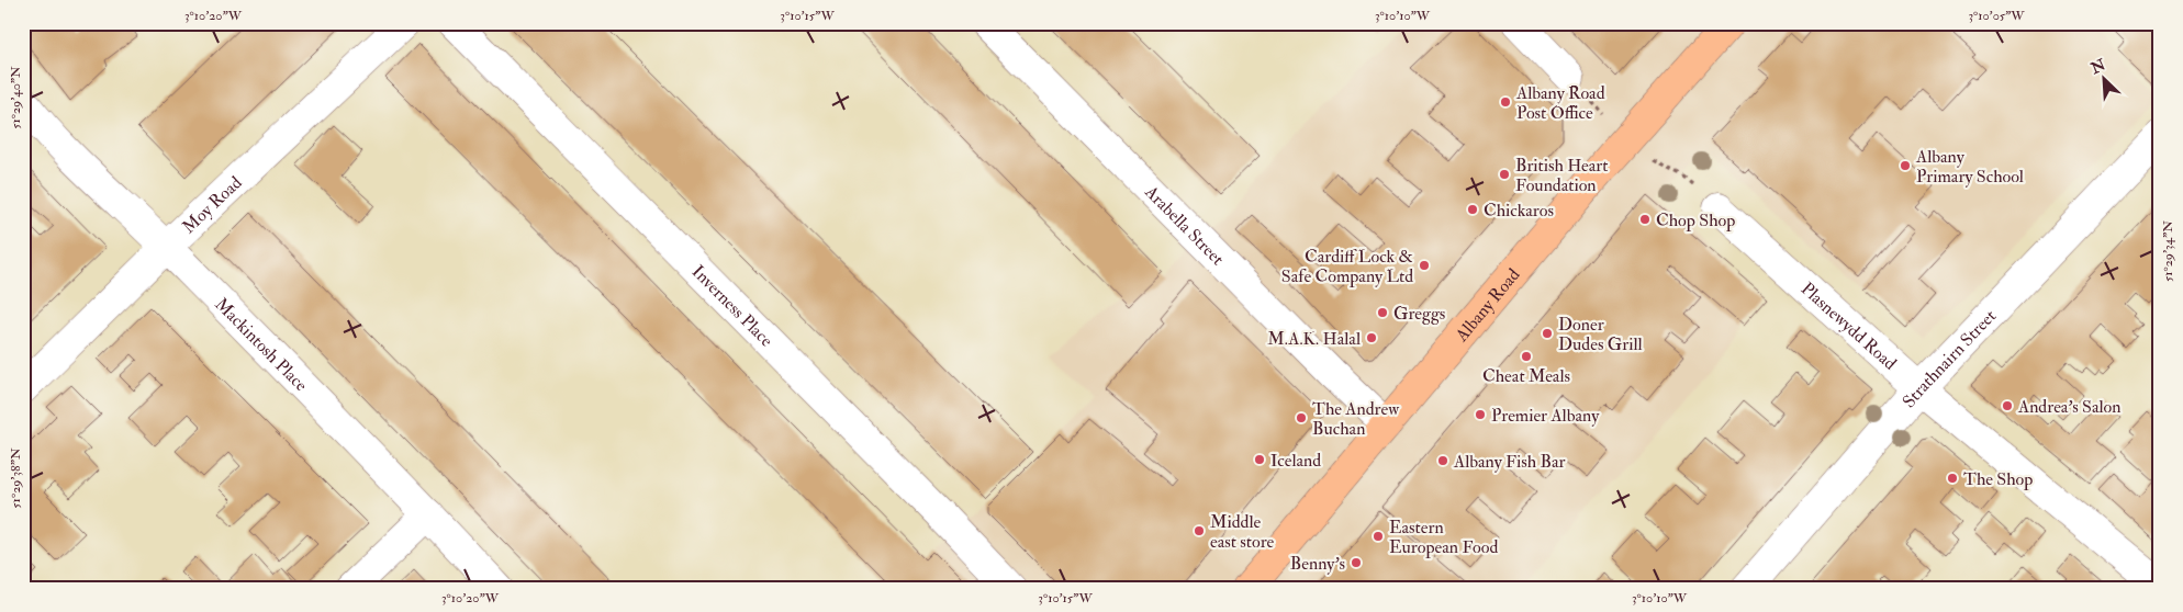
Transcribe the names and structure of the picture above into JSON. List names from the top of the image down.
{
  "streets": {
    "main road": ["Albany Road"],
    "street": [
      "Moy Road",
      "Arabella Street",
      "Inverness Place",
      "Plasnewydd Road",
      "Mackintosh Place",
      "Strathnairn Street"
    ]
  },
  "crossings": [
    ["Moy Road", "Mackintosh Place"],
    ["Arabella Street", "Albany Road"],
    ["Plasnewydd Road", "Strathnairn Street"]
  ],
  "places": [
    "Albany Road Post Office",
    "Albany Primary School",
    "British Heart Foundation",
    "Chickaros",
    "Chop Shop",
    "Cardiff Lock & Safe Company Ltd",
    "Greggs",
    "Doner Dudes Grill",
    "M.A.K. Halal",
    "Cheat Meals",
    "Andrea's Salon",
    "Premier Albany",
    "The Andrew Buchan",
    "Iceland",
    "Albany Fish Bar",
    "The Shop",
    "Middle east store",
    "Eastern European Food",
    "Benny's"
  ],
  "north": "top left",
  "coordinates": [
    "3°10'20\"W",
    "3°10'15\"W",
    "3°10'10\"W",
    "3°10'05\"W",
    "51°29'40\"N",
    "51°29'34\"N",
    "51°29'38\"N"
  ]
}
